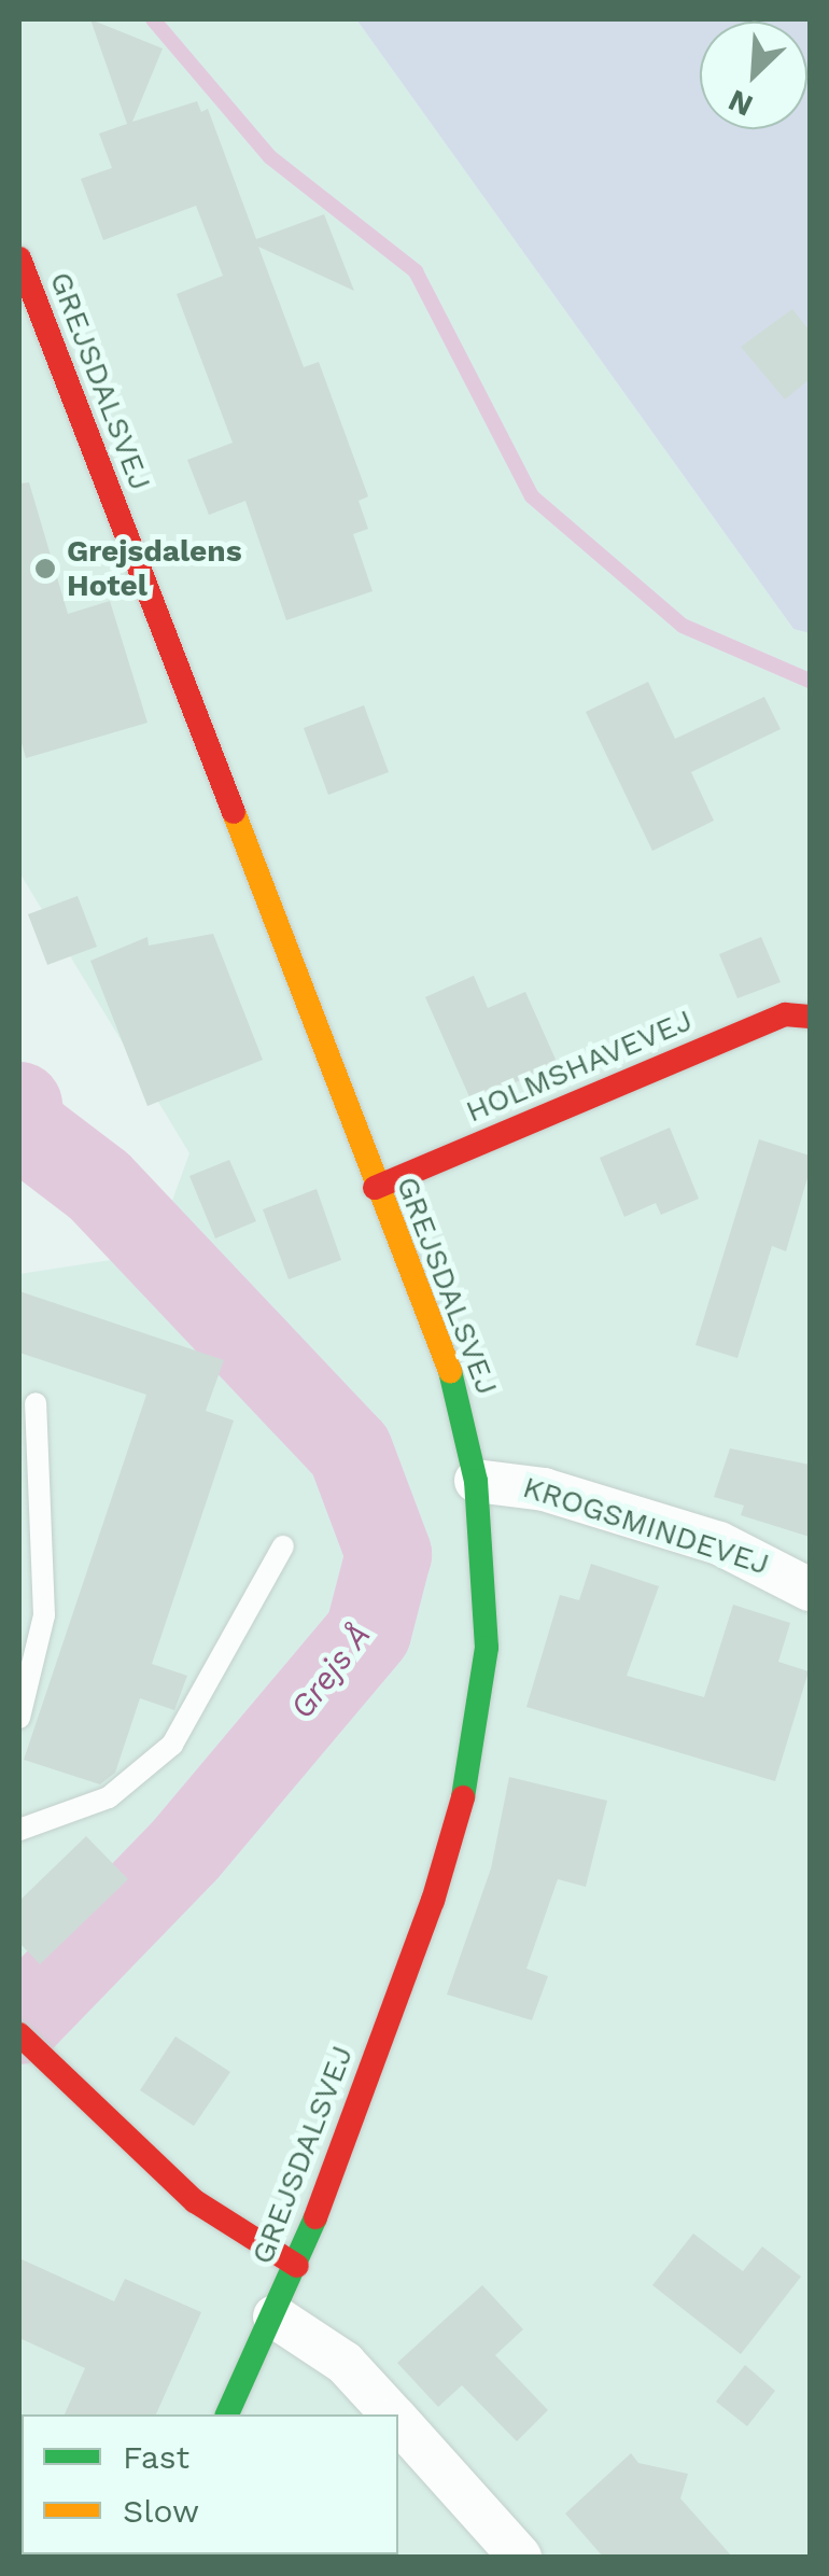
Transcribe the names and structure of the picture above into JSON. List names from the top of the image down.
{
  "streets": {
    "street": ["GREJSDALSVEJ", "HOLMSHAVEVEJ", "KROGSMINDEVEJ"]
  },
  "crossings": [
    ["GREJSDALSVEJ", "HOLMSHAVEVEJ"],
    ["GREJSDALSVEJ", "KROGSMINDEVEJ"]
  ],
  "water": ["Grejs Å"],
  "places": ["Grejsdalens Hotel"],
  "legend": ["Fast", "Slow"],
  "north": "bottom left"
}
